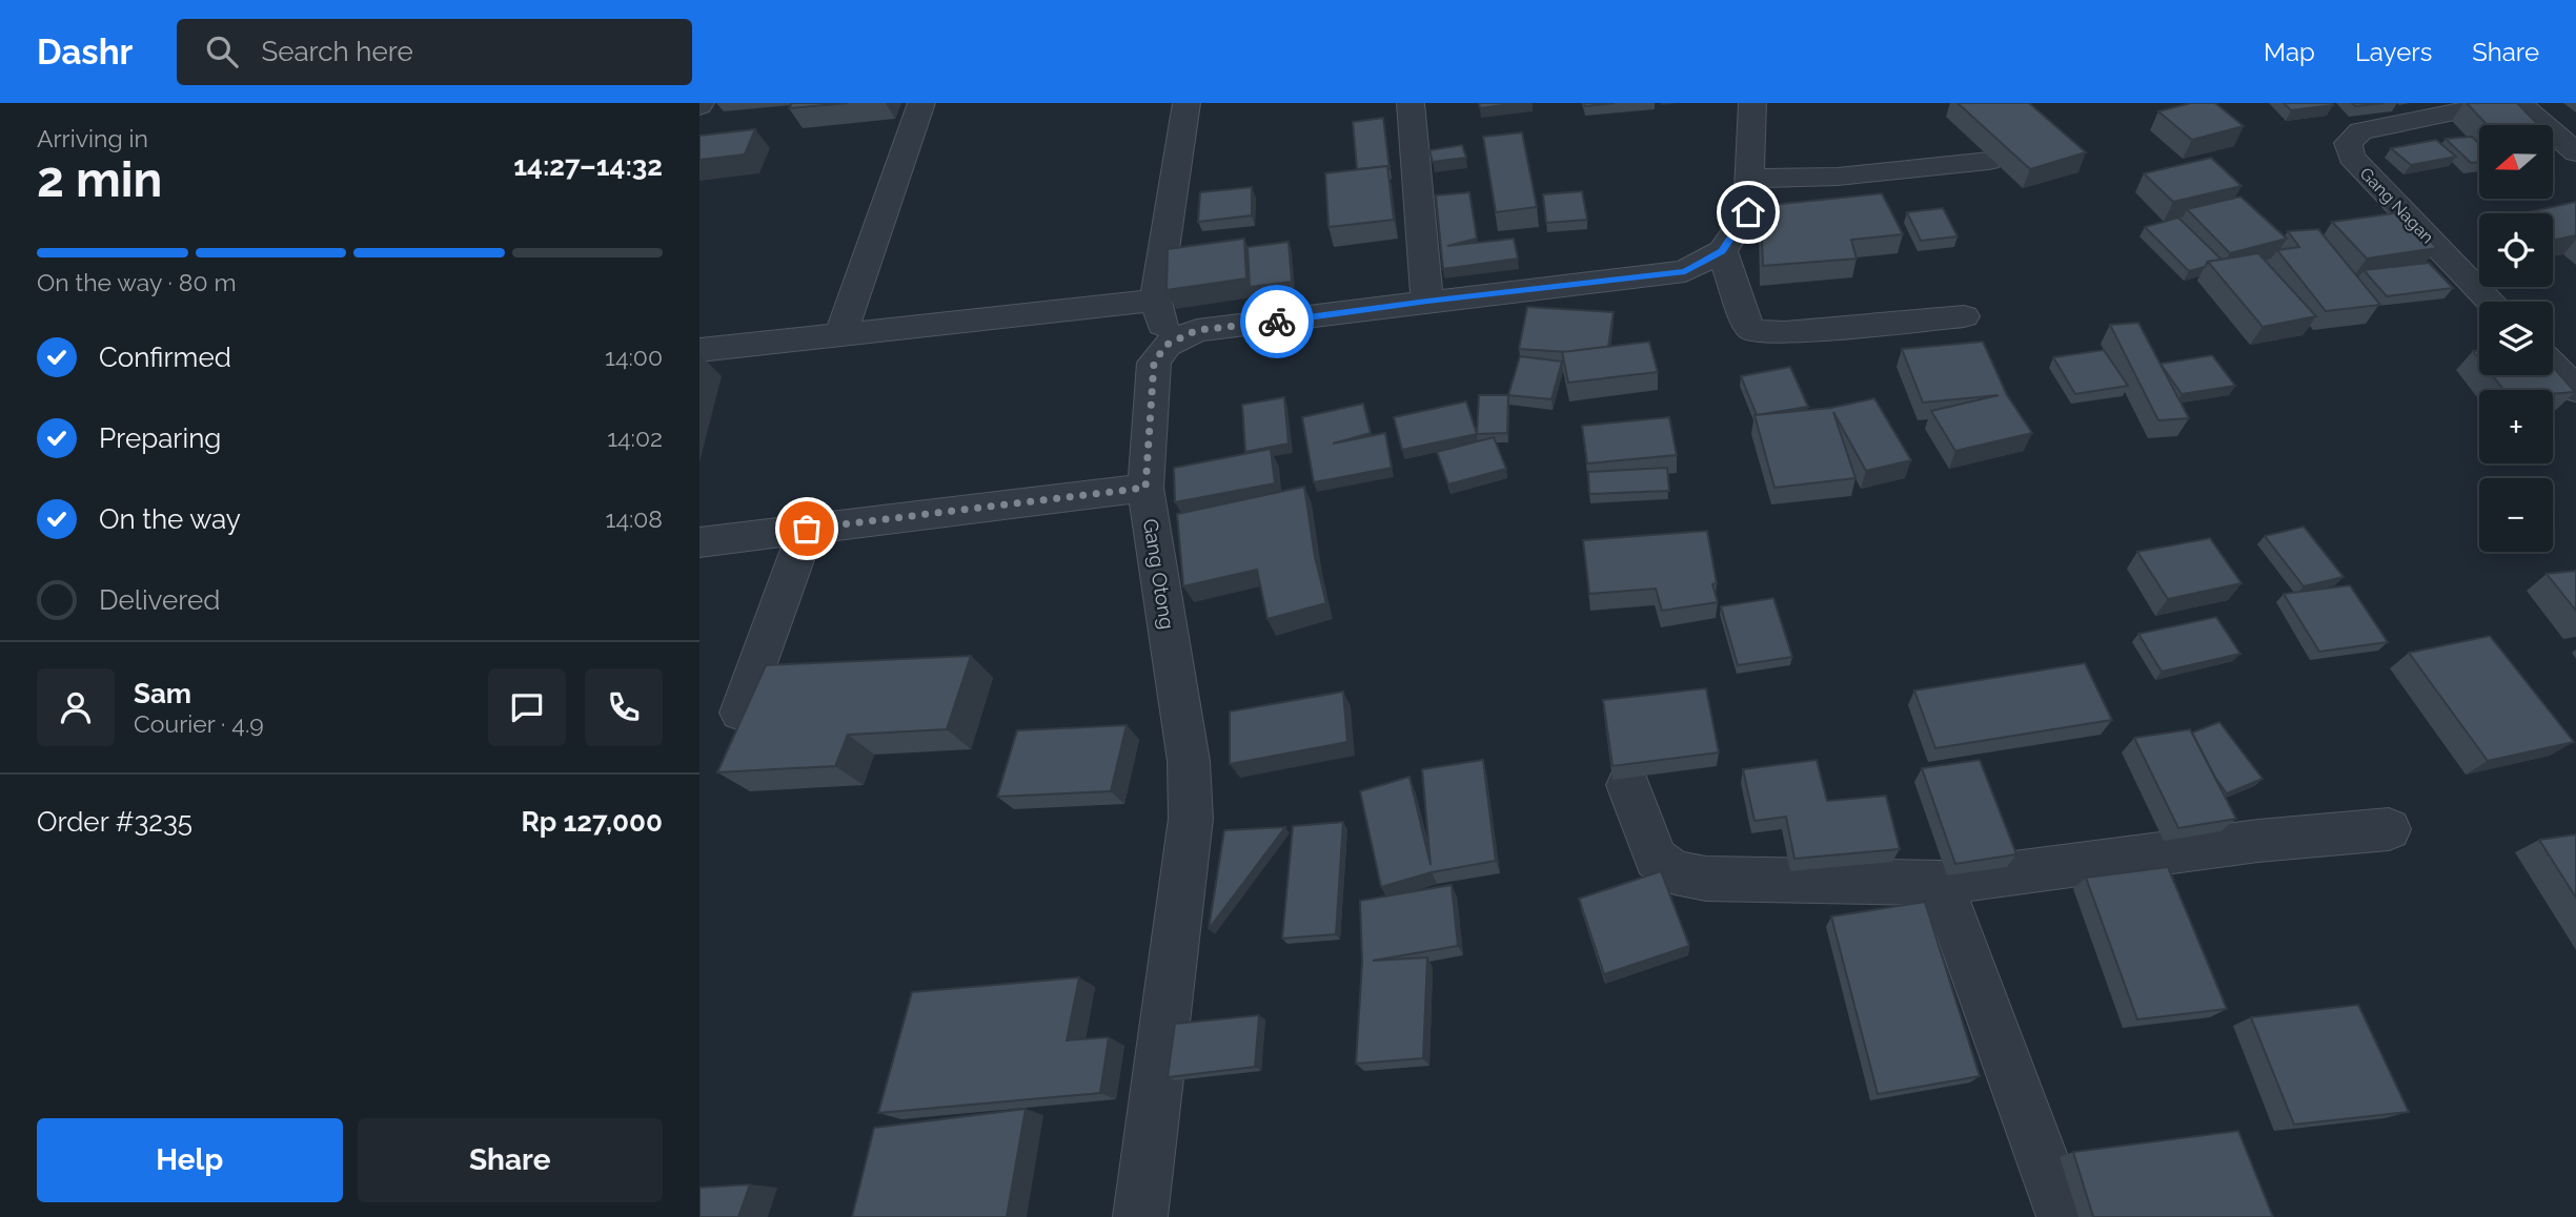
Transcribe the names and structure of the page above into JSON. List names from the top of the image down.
{
  "streets": {
    "street": ["Gang Nagan", "Gang Otong"]
  },
  "north": "left",
  "page": {
    "header": "Dashr",
    "search": "Search here",
    "nav": ["Map", "Layers", "Share"],
    "heading": ["2 min", "Arriving in", "14:27–14:32"],
    "panel": [
      "Sam",
      "Courier · 4.9",
      "Order #3235",
      "Rp 127,000"
    ],
    "map_buttons": ["+", "−"],
    "bar": "On the way · 80 m",
    "list": [
      ["Confirmed", "14:00"],
      ["Preparing", "14:02"],
      ["On the way", "14:08"],
      "Delivered"
    ],
    "buttons": ["Help", "Share"]
  }
}
